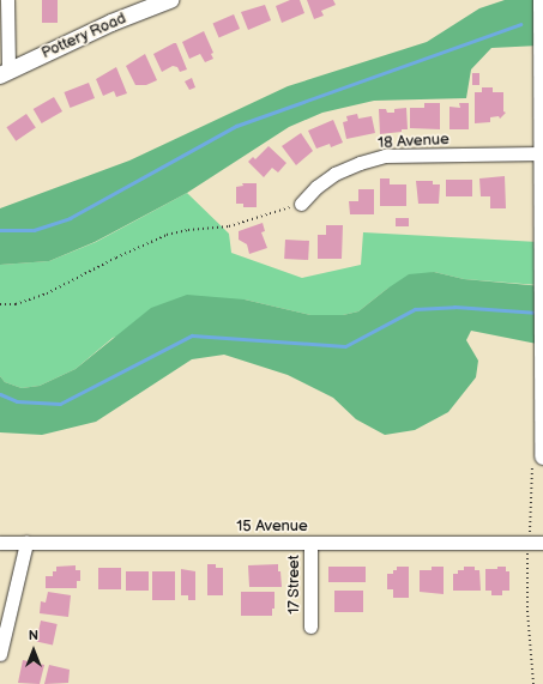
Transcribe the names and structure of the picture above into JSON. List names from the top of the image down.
{
  "streets": {
    "street": [
      "Pottery Road",
      "18 Avenue",
      "15 Avenue",
      "17 Street"
    ]
  },
  "crossings": [
    ["15 Avenue", "17 Street"]
  ],
  "north": "top"
}
